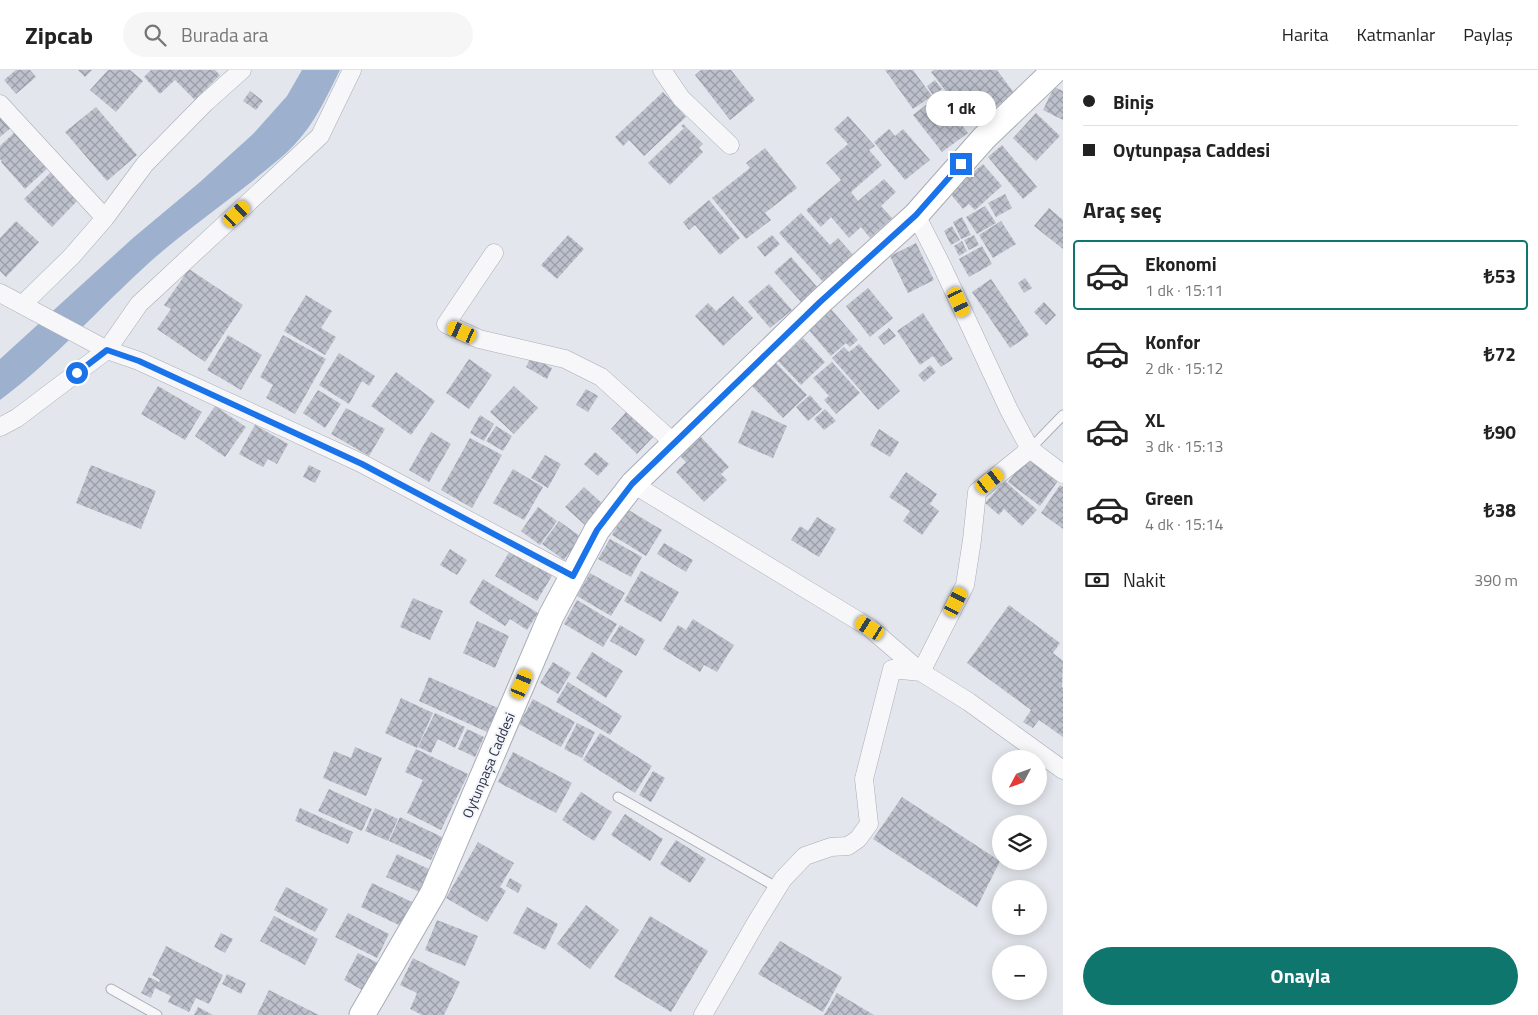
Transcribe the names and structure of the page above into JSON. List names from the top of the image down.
{
  "streets": {
    "street": ["Oytunpaşa Caddesi"]
  },
  "north": "bottom left",
  "page": {
    "header": "Zipcab",
    "search": "Burada ara",
    "nav": ["Harita", "Katmanlar", "Paylaş"],
    "banner": ["Biniş", "Oytunpaşa Caddesi"],
    "bubble": "1 dk",
    "heading": "Araç seç",
    "list": [
      {
        "name": "Ekonomi",
        "note": "1 dk · 15:11",
        "value": "₺53"
      },
      {
        "name": "Konfor",
        "note": "2 dk · 15:12",
        "value": "₺72"
      },
      {
        "name": "XL",
        "note": "3 dk · 15:13",
        "value": "₺90"
      },
      {
        "name": "Green",
        "note": "4 dk · 15:14",
        "value": "₺38"
      }
    ],
    "pay": ["Nakit", "390 m"],
    "map_buttons": ["+", "−"],
    "buttons": "Onayla"
  }
}
